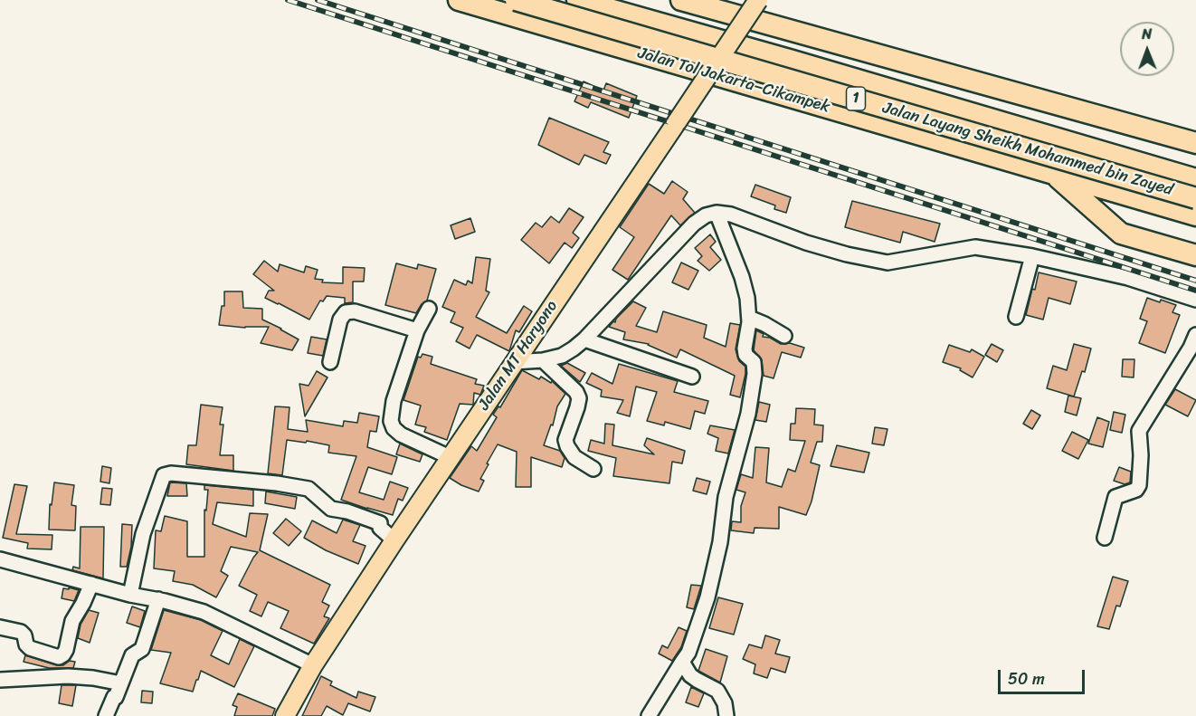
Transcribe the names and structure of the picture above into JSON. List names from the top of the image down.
{
  "streets": {
    "highway": ["Jalan Tol Jakarta–Cikampek", "1", "Jalan Layang Sheikh Mohammed bin Zayed"],
    "main road": ["Jalan MT Haryono"]
  },
  "scale_bar": "50 m",
  "north": "top"
}
